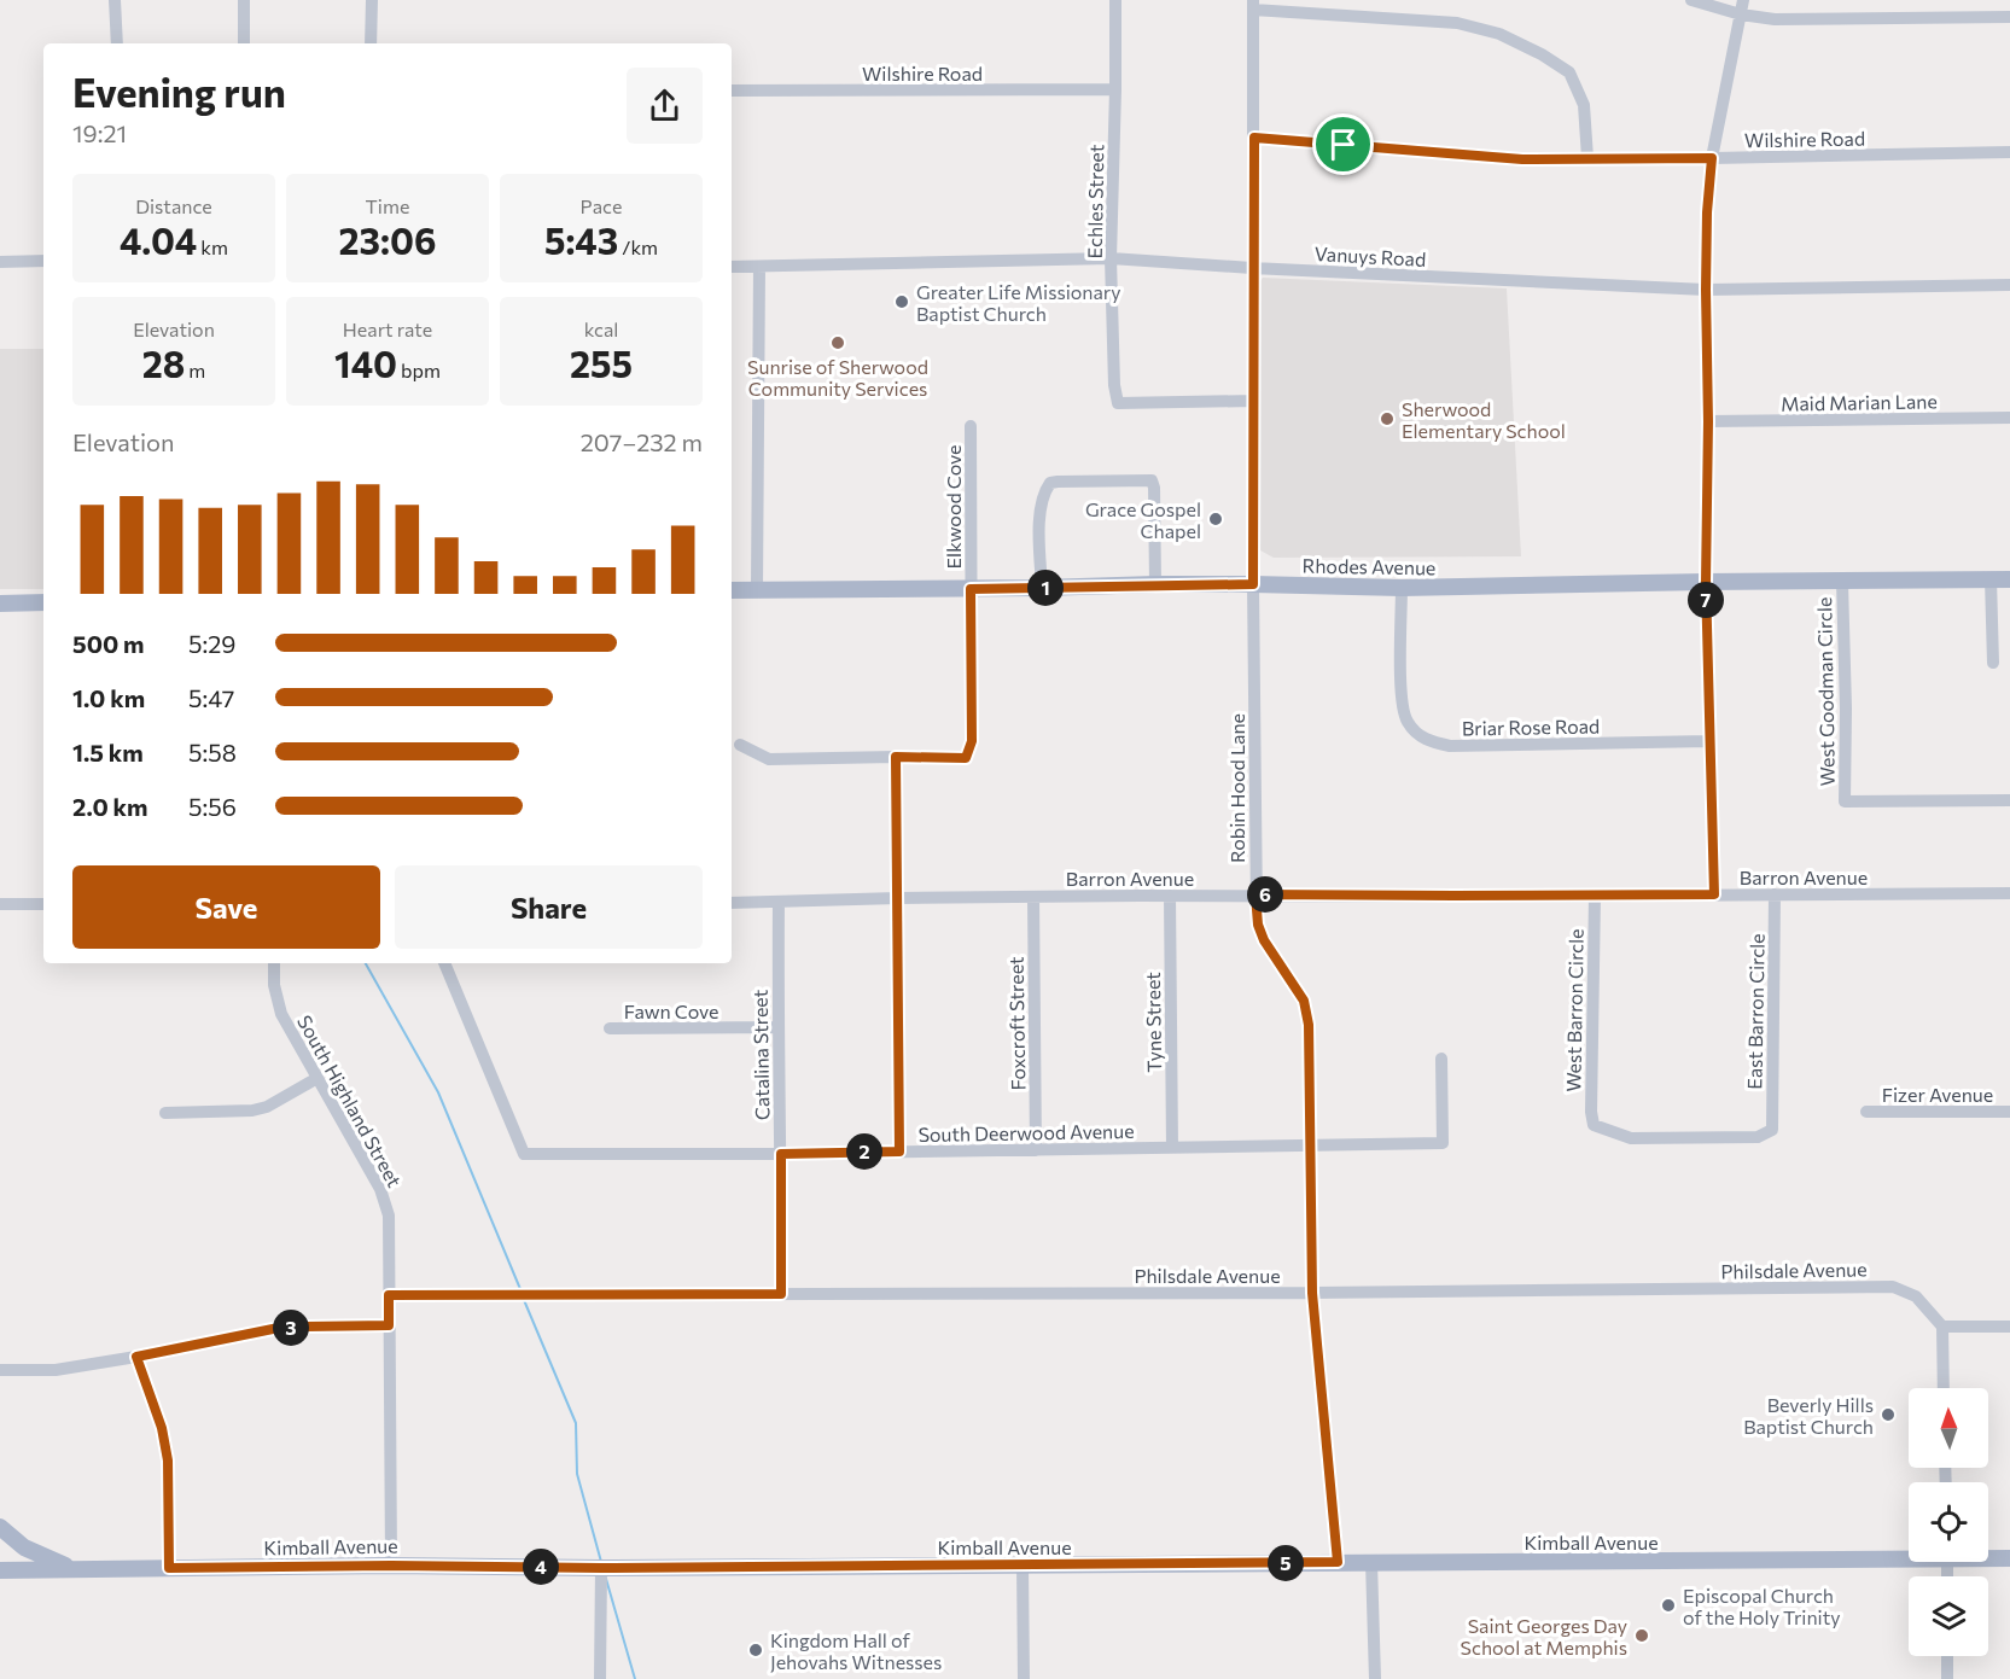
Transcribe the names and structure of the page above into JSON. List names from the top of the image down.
{
  "streets": {
    "main road": ["Rhodes Avenue", "Kimball Avenue"],
    "street": [
      "Wilshire Road",
      "Echles Street",
      "Vanuys Road",
      "Maid Marian Lane",
      "Elkwood Cove",
      "West Goodman Circle",
      "Briar Rose Road",
      "Robin Hood Lane",
      "Barron Avenue",
      "Fawn Cove",
      "West Barron Circle",
      "East Barron Circle",
      "Tyne Street",
      "Foxcroft Street",
      "Catalina Street",
      "Fizer Avenue",
      "South Highland Street",
      "South Deerwood Avenue",
      "Philsdale Avenue"
    ]
  },
  "crossings": [
    ["Wilshire Road", "Echles Street"],
    ["Wilshire Road", "Robin Hood Lane"],
    ["Echles Street", "Vanuys Road"],
    ["Echles Street", "Robin Hood Lane"],
    ["Vanuys Road", "Robin Hood Lane"],
    ["Elkwood Cove", "Rhodes Avenue"],
    ["Rhodes Avenue", "West Goodman Circle"],
    ["Rhodes Avenue", "Briar Rose Road"],
    ["Rhodes Avenue", "Robin Hood Lane"],
    ["Robin Hood Lane", "Barron Avenue"],
    ["Robin Hood Lane", "South Deerwood Avenue"],
    ["Robin Hood Lane", "Philsdale Avenue"],
    ["Robin Hood Lane", "Kimball Avenue"],
    ["Barron Avenue", "West Barron Circle"],
    ["Barron Avenue", "East Barron Circle"],
    ["Barron Avenue", "Tyne Street"],
    ["Barron Avenue", "Foxcroft Street"],
    ["Barron Avenue", "Catalina Street"],
    ["Fawn Cove", "Catalina Street"],
    ["West Barron Circle", "East Barron Circle"],
    ["Tyne Street", "South Deerwood Avenue"],
    ["Foxcroft Street", "South Deerwood Avenue"],
    ["Catalina Street", "South Deerwood Avenue"],
    ["Catalina Street", "Philsdale Avenue"],
    ["South Highland Street", "Philsdale Avenue"],
    ["South Highland Street", "Kimball Avenue"]
  ],
  "places": [
    "Greater Life Missionary Baptist Church",
    "Sunrise of Sherwood Community Services",
    "Sherwood Elementary School",
    "Grace Gospel Chapel",
    "Beverly Hills Baptist Church",
    "Episcopal Church of the Holy Trinity",
    "Saint Georges Day School at Memphis",
    "Kingdom Hall of Jehovahs Witnesses"
  ],
  "north": "top",
  "page": {
    "heading": ["Evening run", "19:21"],
    "stats": [
      ["Distance", "4.04 km"],
      ["Time", "23:06"],
      ["Pace", "5:43 /km"],
      ["Elevation", "28 m"],
      ["Heart rate", "140 bpm"],
      ["kcal", "255"]
    ],
    "chart": ["Elevation", "207–232 m"],
    "pins": [
      "1",
      "7",
      "6",
      "2",
      "3",
      "5",
      "4"
    ],
    "list": [
      {
        "name": "500 m",
        "note": "5:29"
      },
      {
        "name": "1.0 km",
        "note": "5:47"
      },
      {
        "name": "1.5 km",
        "note": "5:58"
      },
      {
        "name": "2.0 km",
        "note": "5:56"
      }
    ],
    "buttons": ["Save", "Share"]
  }
}
